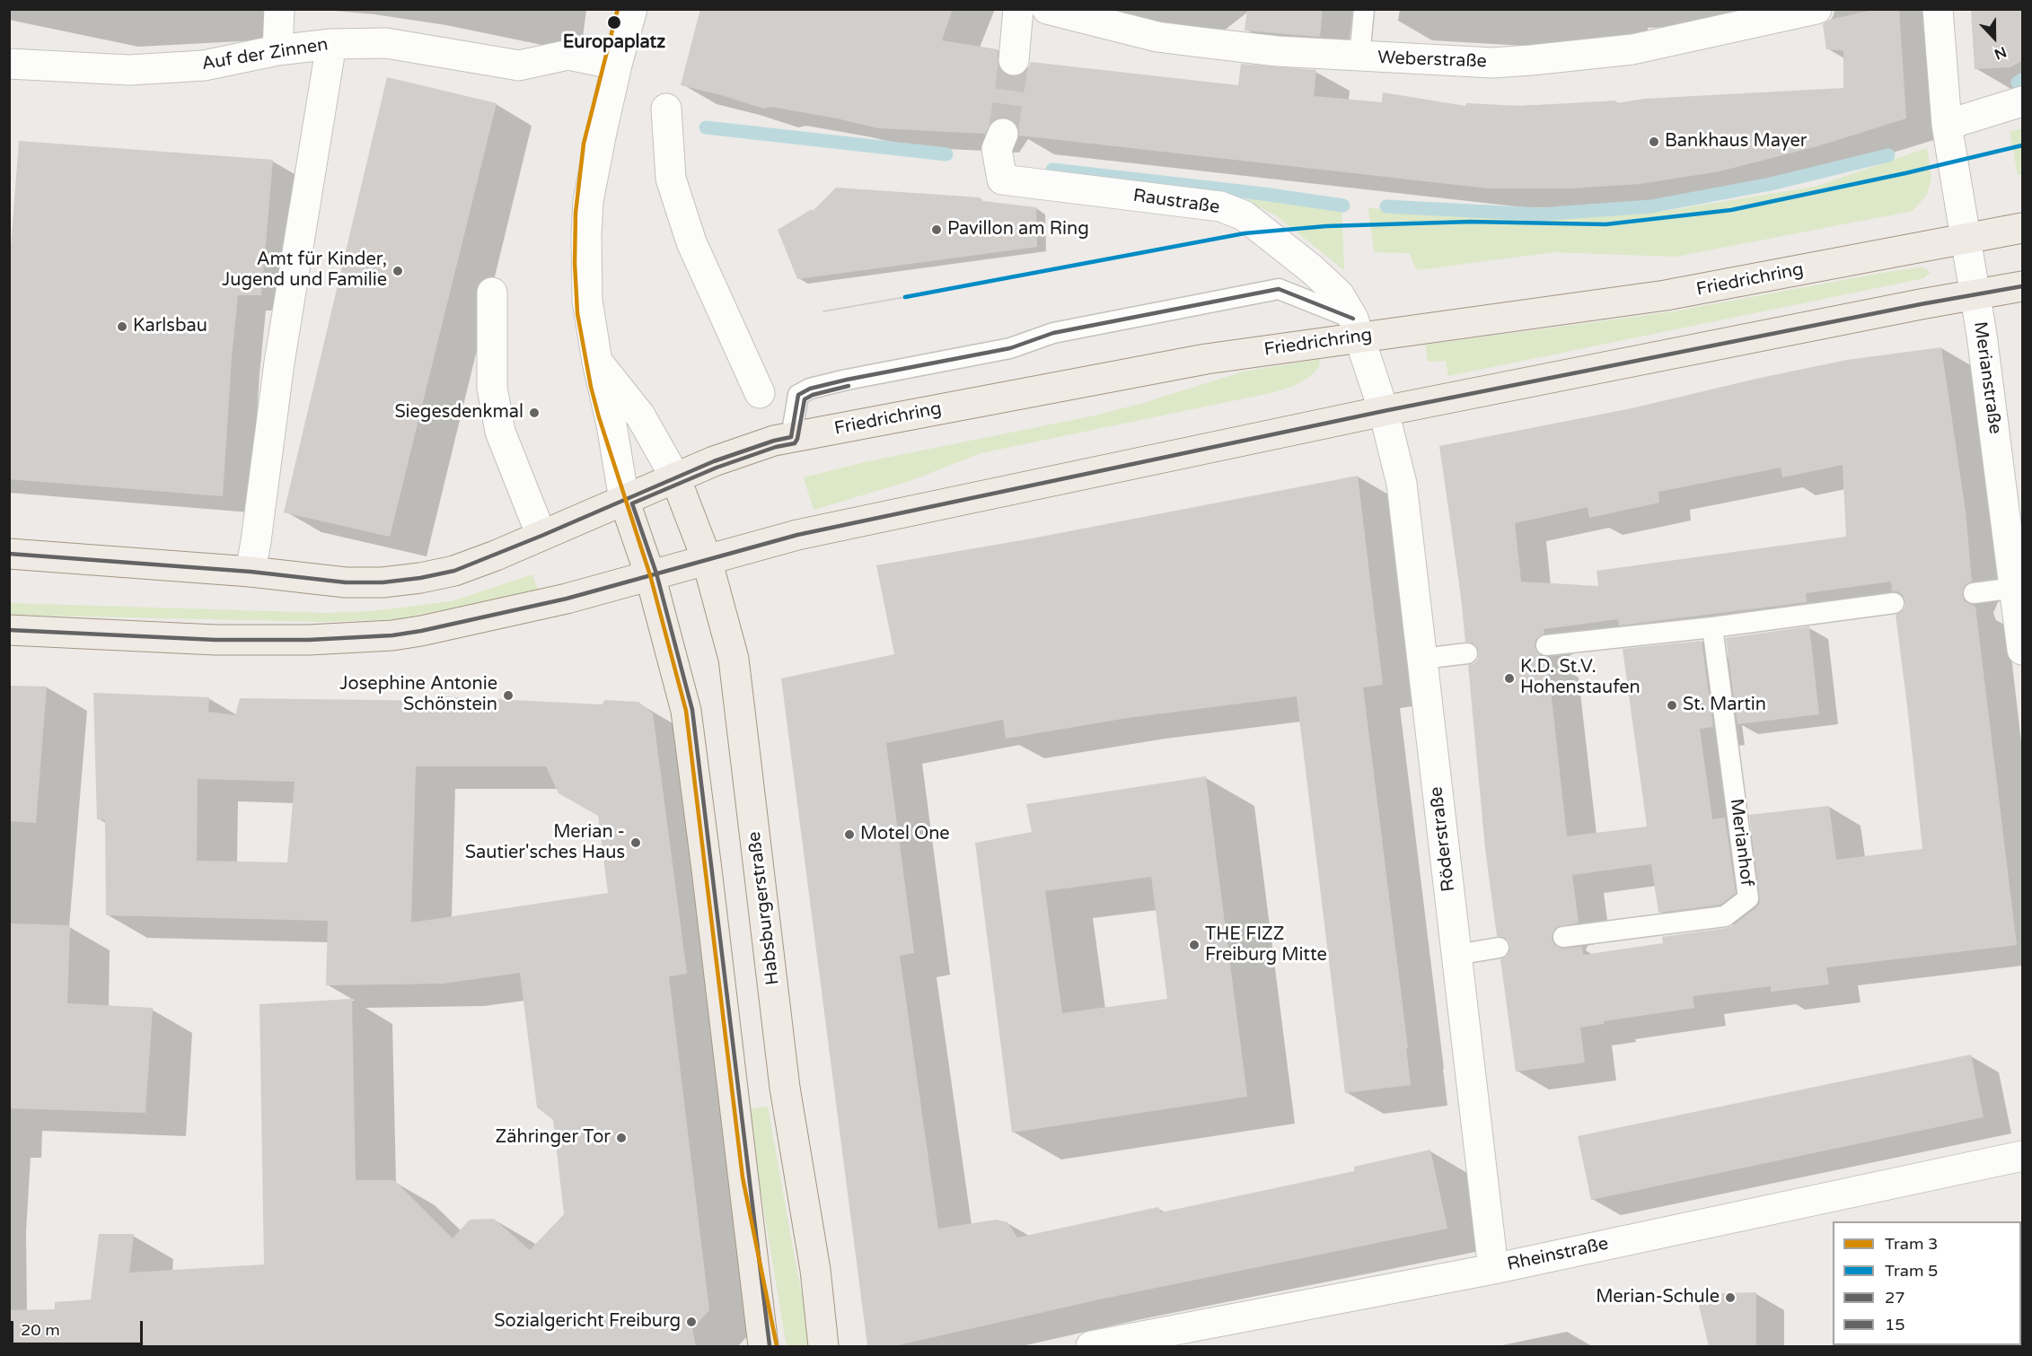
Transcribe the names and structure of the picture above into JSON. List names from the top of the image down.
{
  "streets": {
    "main road": ["Friedrichring", "Habsburgerstraße"],
    "street": [
      "Auf der Zinnen",
      "Weberstraße",
      "Raustraße",
      "Merianstraße",
      "Röderstraße",
      "Rheinstraße"
    ],
    "lane": ["Merianhof"]
  },
  "crossings": [
    ["Raustraße", "Friedrichring"],
    ["Raustraße", "Röderstraße"],
    ["Friedrichring", "Merianstraße"],
    ["Friedrichring", "Habsburgerstraße"],
    ["Röderstraße", "Rheinstraße"]
  ],
  "places": [
    "Europaplatz",
    "Bankhaus Mayer",
    "Pavillon am Ring",
    "Amt für Kinder, Jugend und Familie",
    "Karlsbau",
    "Siegesdenkmal",
    "K.D. St.V. Hohenstaufen",
    "Josephine Antonie Schönstein",
    "St. Martin",
    "Motel One",
    "Merian - Sautier'sches Haus",
    "THE FIZZ Freiburg Mitte",
    "Zähringer Tor",
    "Merian-Schule",
    "Sozialgericht Freiburg"
  ],
  "lines": [
    "tram line 3",
    "tram line 5",
    "transit line 27",
    "transit line 15"
  ],
  "legend": [
    "Tram 3",
    "Tram 5",
    "27",
    "15"
  ],
  "scale_bar": "20 m",
  "north": "bottom"
}
